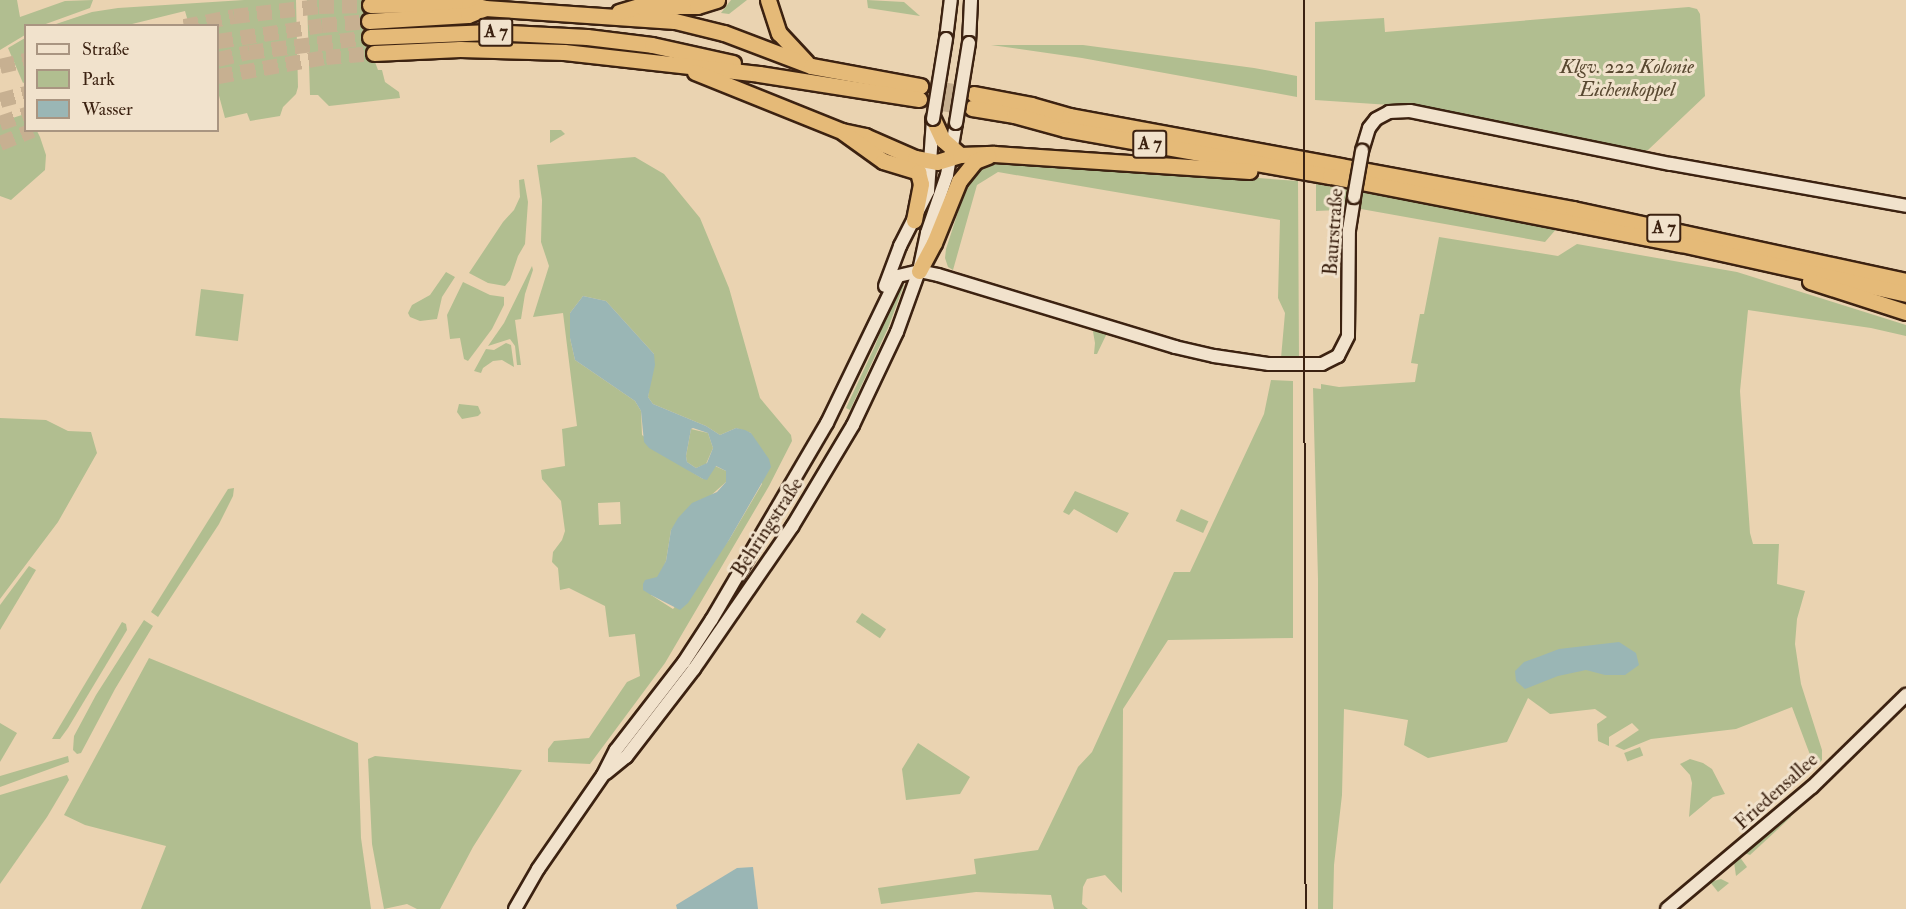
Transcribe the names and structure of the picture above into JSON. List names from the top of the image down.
{
  "streets": {
    "highway": ["A 7"],
    "main road": ["Baurstraße", "Behringstraße", "Friedensallee"]
  },
  "crossings": [
    ["Baurstraße", "Behringstraße"]
  ],
  "parks": ["Klgv. 222 Kolonie Eichenkoppel"],
  "legend": ["Straße", "Park", "Wasser"]
}
